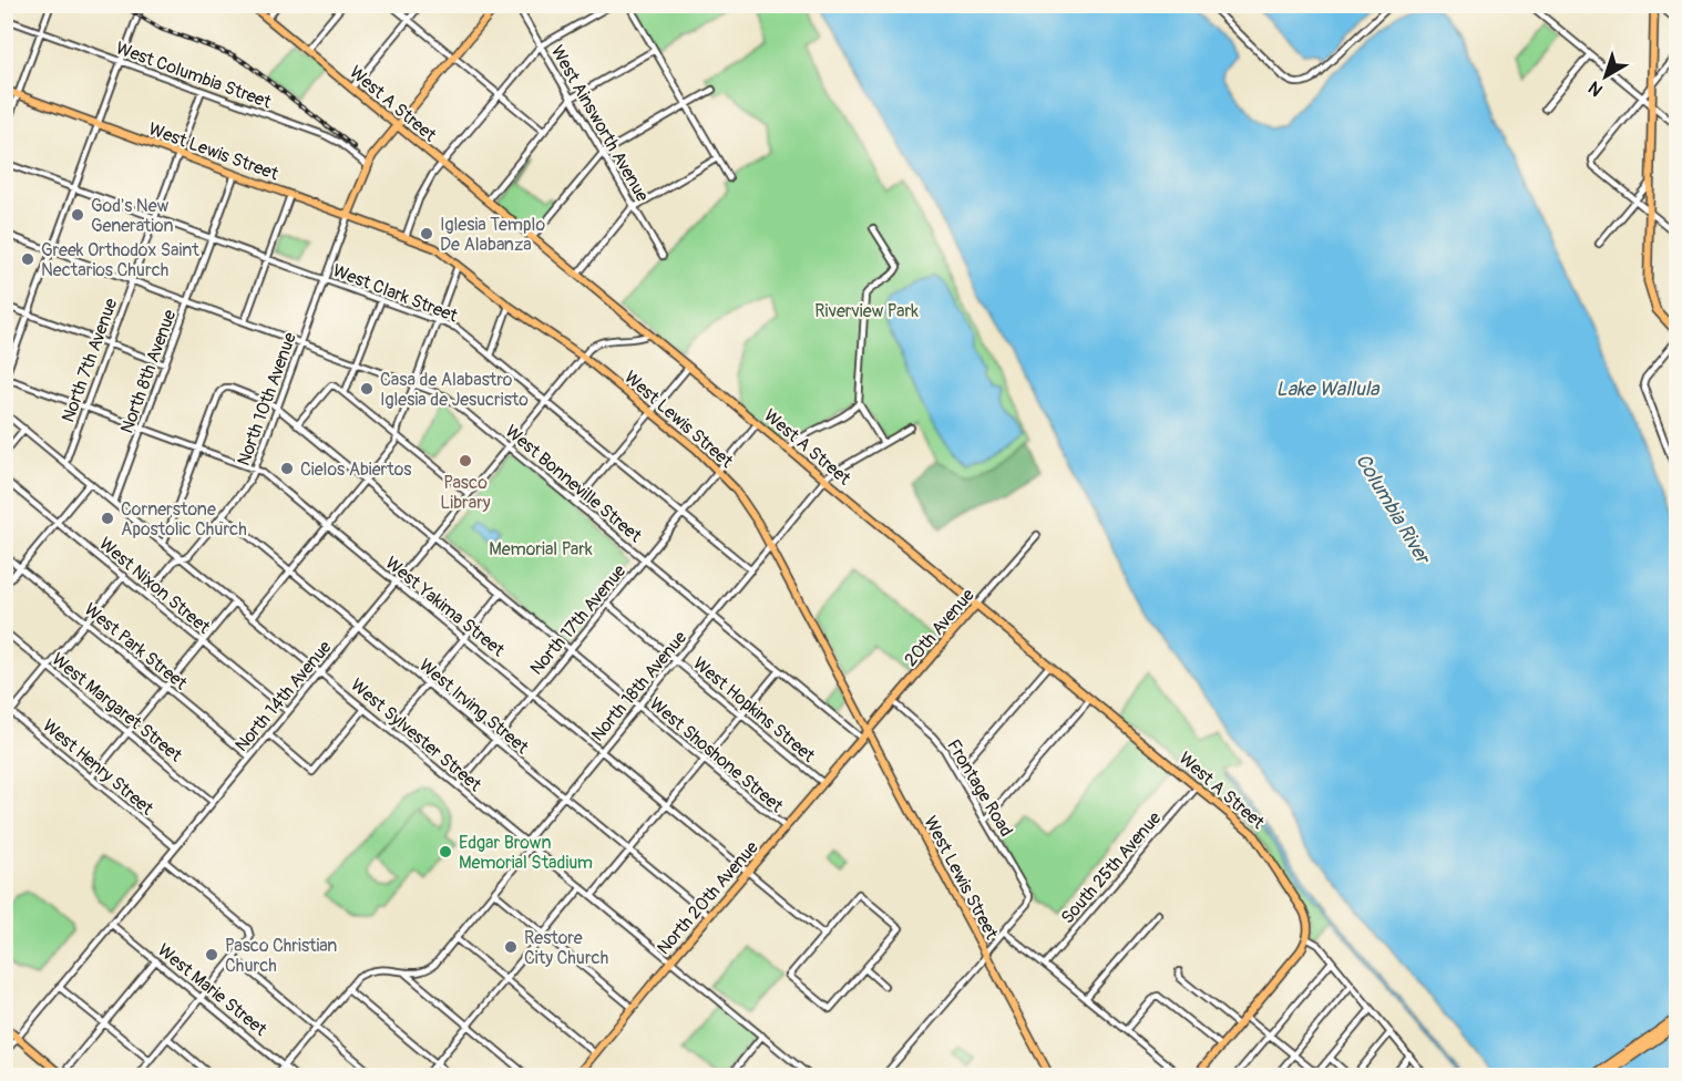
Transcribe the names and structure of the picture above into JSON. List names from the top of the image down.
{
  "streets": {
    "main road": [
      "West A Street",
      "West Lewis Street",
      "20th Avenue",
      "North 20th Avenue"
    ],
    "street": [
      "West Columbia Street",
      "West Ainsworth Avenue",
      "West Clark Street",
      "North 7th Avenue",
      "North 8th Avenue",
      "North 10th Avenue",
      "West Bonneville Street",
      "West Nixon Street",
      "West Yakima Street",
      "North 17th Avenue",
      "West Park Street",
      "North 18th Avenue",
      "North 14th Avenue",
      "West Irving Street",
      "West Margaret Street",
      "West Hopkins Street",
      "West Sylvester Street",
      "West Shoshone Street",
      "West Henry Street",
      "Frontage Road",
      "South 25th Avenue",
      "West Marie Street"
    ]
  },
  "crossings": [
    ["West Columbia Street", "North 7th Avenue"],
    ["West A Street", "North 17th Avenue"],
    ["West A Street", "20th Avenue"],
    ["West A Street", "North 18th Avenue"],
    ["West A Street", "South 25th Avenue"],
    ["West Lewis Street", "North 7th Avenue"],
    ["West Lewis Street", "North 8th Avenue"],
    ["West Lewis Street", "North 10th Avenue"],
    ["West Lewis Street", "North 17th Avenue"],
    ["West Lewis Street", "20th Avenue"],
    ["West Lewis Street", "North 18th Avenue"],
    ["West Lewis Street", "North 14th Avenue"],
    ["West Clark Street", "North 7th Avenue"],
    ["West Clark Street", "North 8th Avenue"],
    ["West Clark Street", "North 10th Avenue"],
    ["West Clark Street", "North 17th Avenue"],
    ["West Clark Street", "North 18th Avenue"],
    ["West Clark Street", "North 14th Avenue"],
    ["North 7th Avenue", "West Bonneville Street"],
    ["North 7th Avenue", "West Yakima Street"],
    ["North 7th Avenue", "West Sylvester Street"],
    ["North 8th Avenue", "West Bonneville Street"],
    ["North 8th Avenue", "West Yakima Street"],
    ["North 8th Avenue", "West Sylvester Street"],
    ["North 10th Avenue", "West Bonneville Street"],
    ["North 10th Avenue", "West Nixon Street"],
    ["North 10th Avenue", "West Yakima Street"],
    ["North 10th Avenue", "West Irving Street"],
    ["North 10th Avenue", "West Sylvester Street"],
    ["North 10th Avenue", "West Shoshone Street"],
    ["West Bonneville Street", "North 17th Avenue"],
    ["West Bonneville Street", "20th Avenue"],
    ["West Bonneville Street", "North 18th Avenue"],
    ["West Bonneville Street", "North 14th Avenue"],
    ["West Bonneville Street", "North 20th Avenue"],
    ["West Nixon Street", "North 14th Avenue"],
    ["West Yakima Street", "North 17th Avenue"],
    ["West Yakima Street", "North 18th Avenue"],
    ["West Yakima Street", "North 14th Avenue"],
    ["West Yakima Street", "West Shoshone Street"],
    ["West Yakima Street", "North 20th Avenue"],
    ["North 17th Avenue", "West Irving Street"],
    ["North 17th Avenue", "West Hopkins Street"],
    ["North 17th Avenue", "West Sylvester Street"],
    ["North 17th Avenue", "West Shoshone Street"],
    ["20th Avenue", "Frontage Road"],
    ["20th Avenue", "North 20th Avenue"],
    ["West Park Street", "North 14th Avenue"],
    ["North 18th Avenue", "West Irving Street"],
    ["North 18th Avenue", "West Hopkins Street"],
    ["North 18th Avenue", "West Sylvester Street"],
    ["North 18th Avenue", "West Shoshone Street"],
    ["North 14th Avenue", "West Irving Street"],
    ["North 14th Avenue", "West Margaret Street"],
    ["North 14th Avenue", "West Sylvester Street"],
    ["North 14th Avenue", "West Shoshone Street"],
    ["North 14th Avenue", "West Henry Street"],
    ["North 14th Avenue", "West Marie Street"],
    ["West Irving Street", "North 20th Avenue"],
    ["West Hopkins Street", "North 20th Avenue"],
    ["West Sylvester Street", "North 20th Avenue"],
    ["West Shoshone Street", "North 20th Avenue"]
  ],
  "water": ["Lake Wallula", "Columbia River"],
  "parks": ["Riverview Park", "Memorial Park"],
  "places": [
    "God's New Generation",
    "Iglesia Templo De Alabanza",
    "Greek Orthodox Saint Nectarios Church",
    "Casa de Alabastro Iglesia de Jesucristo",
    "Pasco Library",
    "Cielos Abiertos",
    "Cornerstone Apostolic Church",
    "Edgar Brown Memorial Stadium",
    "Restore City Church",
    "Pasco Christian Church"
  ],
  "north": "bottom left"
}
